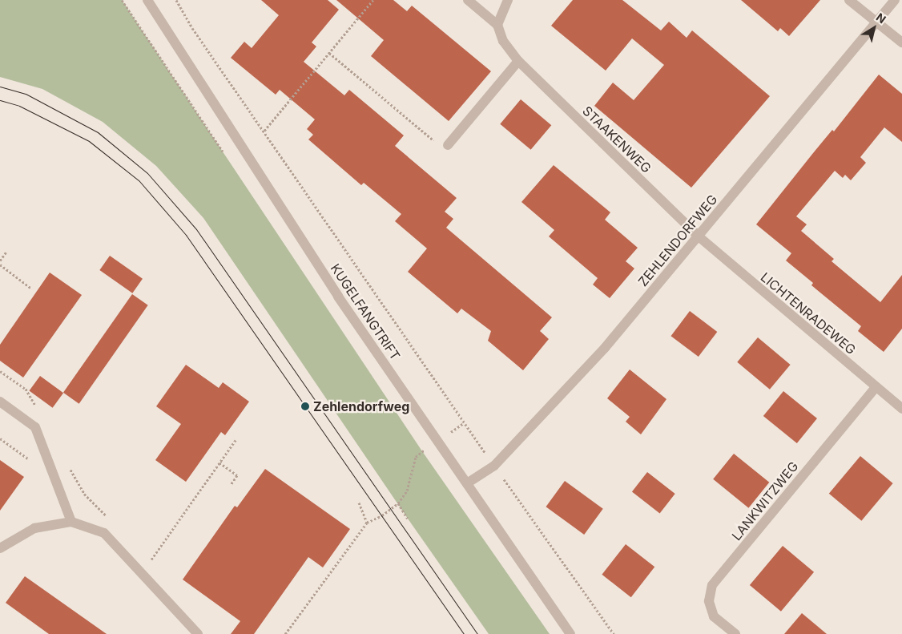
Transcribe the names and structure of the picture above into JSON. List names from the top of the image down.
{
  "streets": {
    "street": [
      "STAAKENWEG",
      "ZEHLENDORFWEG",
      "KUGELFANGTRIFT",
      "LICHTENRADEWEG",
      "LANKWITZWEG"
    ]
  },
  "crossings": [
    ["STAAKENWEG", "ZEHLENDORFWEG"],
    ["STAAKENWEG", "LICHTENRADEWEG"],
    ["ZEHLENDORFWEG", "KUGELFANGTRIFT"],
    ["ZEHLENDORFWEG", "LICHTENRADEWEG"],
    ["LICHTENRADEWEG", "LANKWITZWEG"]
  ],
  "places": ["Zehlendorfweg"],
  "north": "top right"
}
